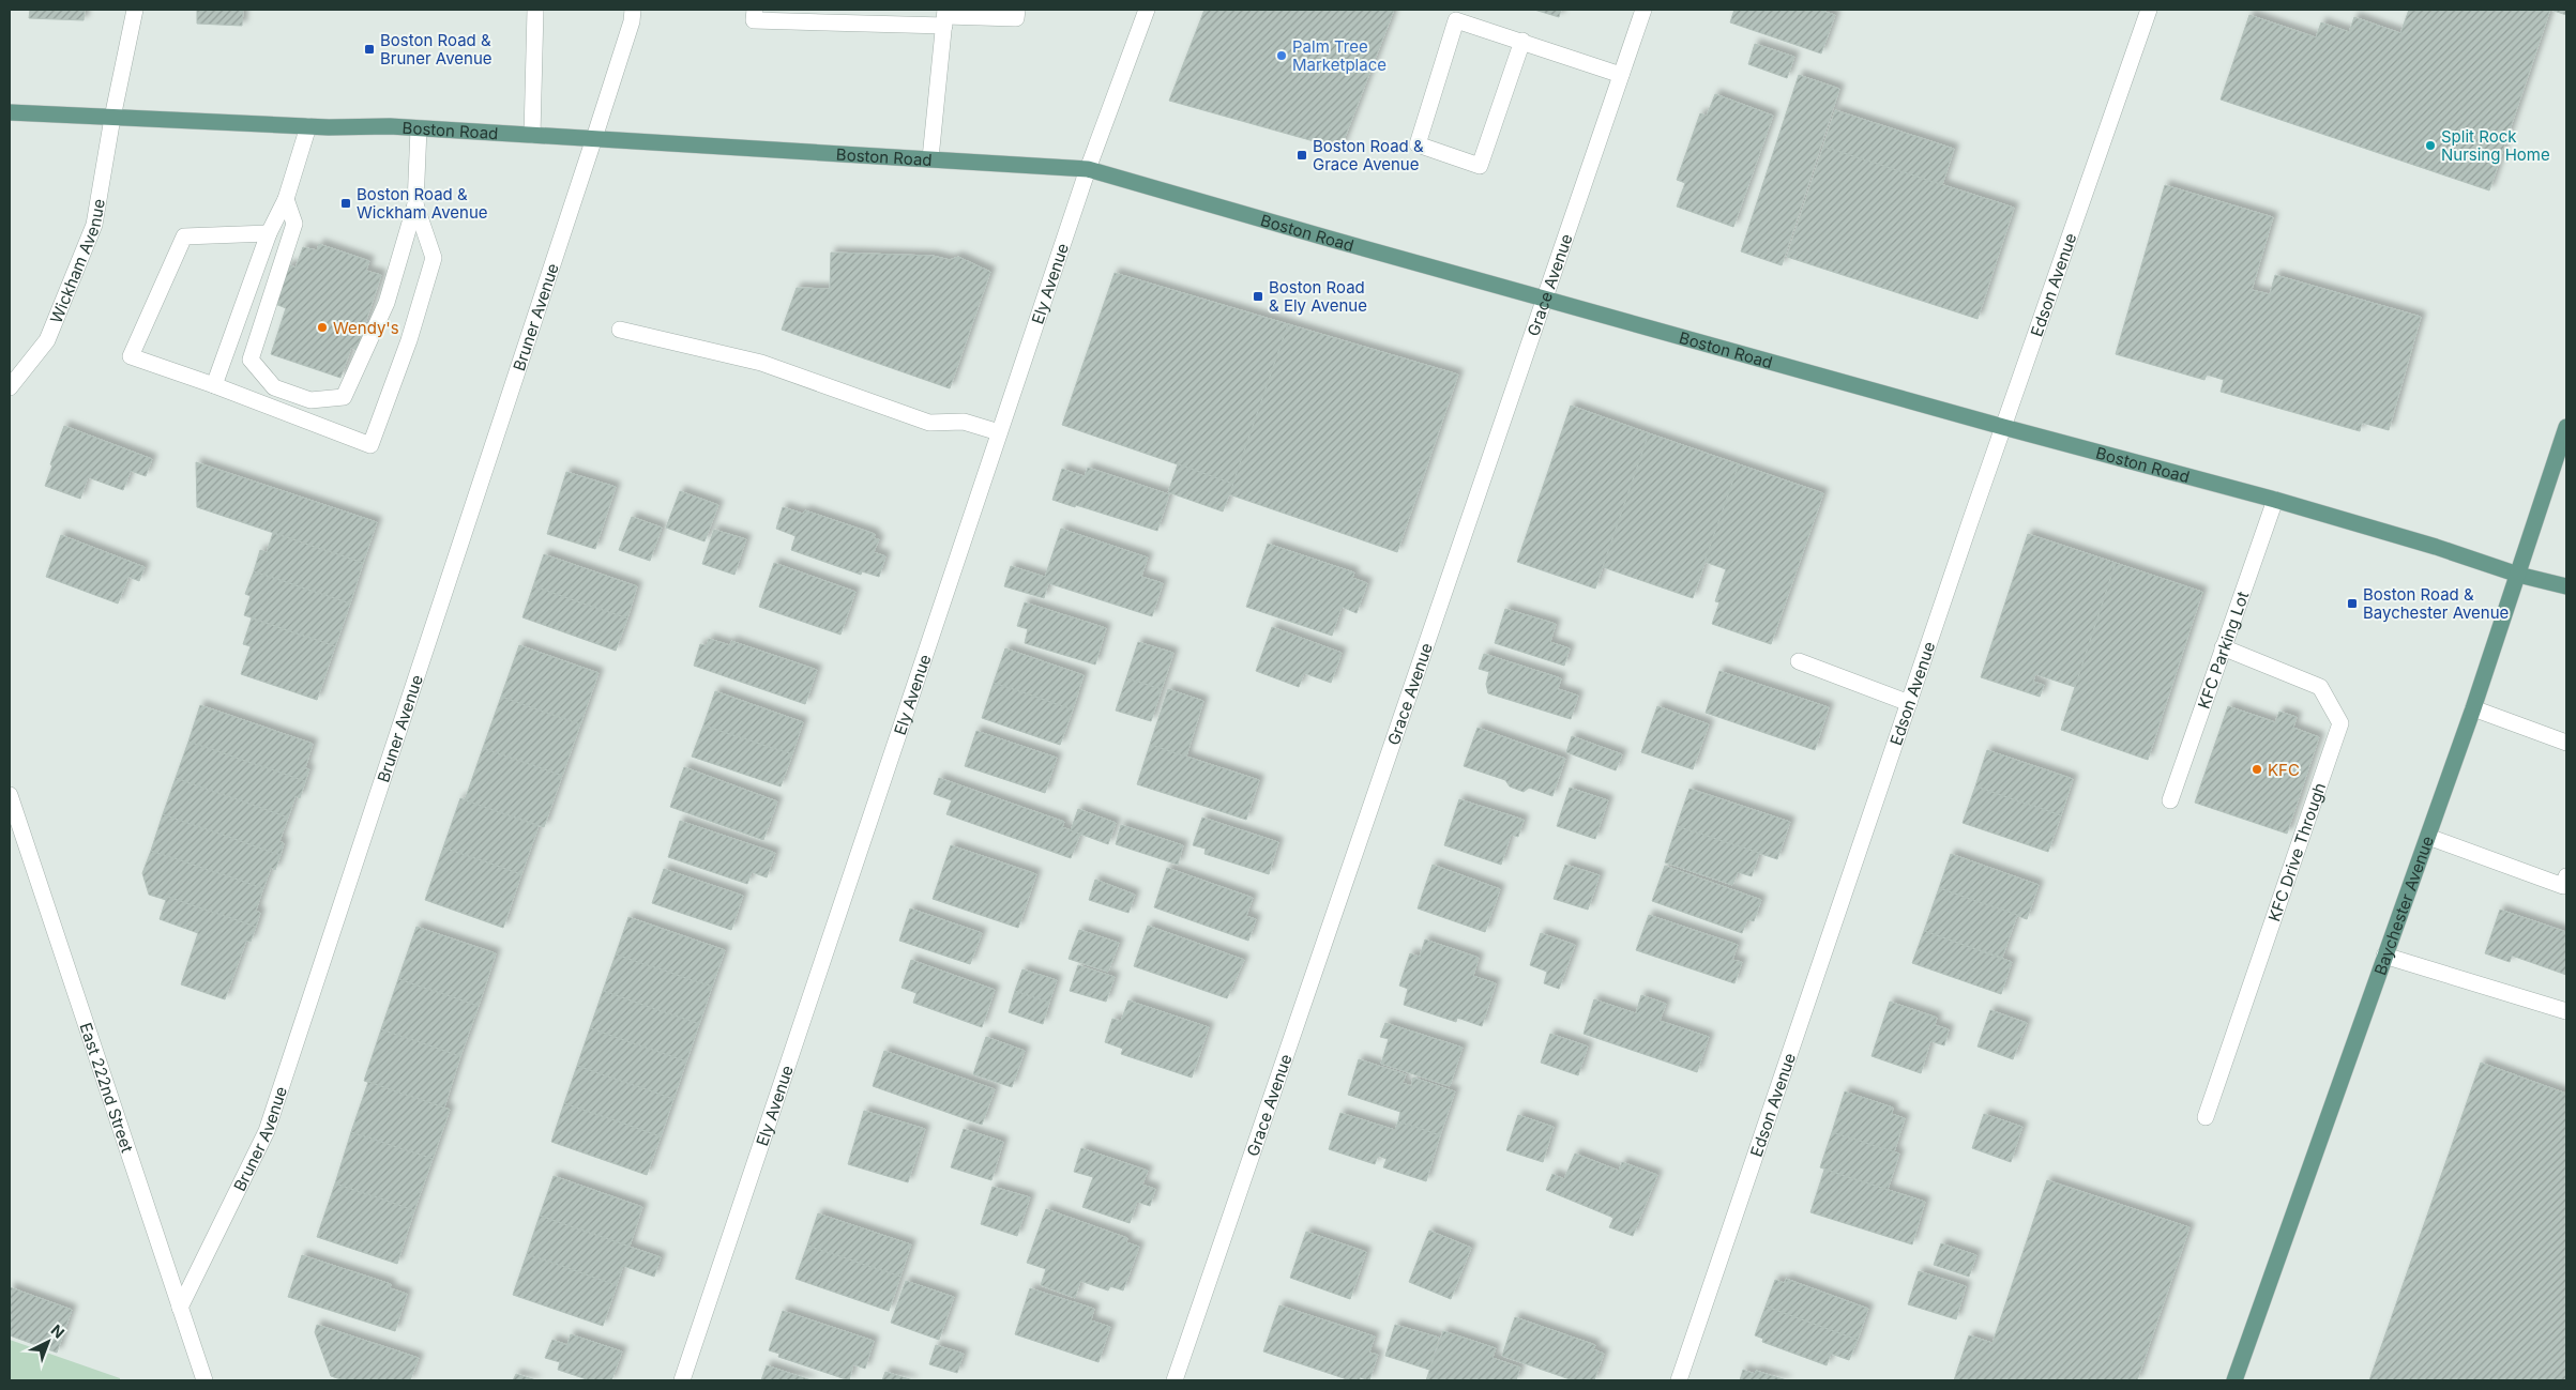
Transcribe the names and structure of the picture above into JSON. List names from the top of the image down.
{
  "streets": {
    "main road": ["Boston Road", "Baychester Avenue"],
    "street": [
      "Wickham Avenue",
      "Ely Avenue",
      "Grace Avenue",
      "Edson Avenue",
      "Bruner Avenue",
      "KFC Parking Lot",
      "KFC Drive Through",
      "East 222nd Street"
    ]
  },
  "crossings": [
    ["Boston Road", "Wickham Avenue"],
    ["Boston Road", "Ely Avenue"],
    ["Boston Road", "Grace Avenue"],
    ["Boston Road", "Edson Avenue"],
    ["Boston Road", "Bruner Avenue"],
    ["Boston Road", "KFC Parking Lot"],
    ["Boston Road", "Baychester Avenue"],
    ["Bruner Avenue", "East 222nd Street"],
    ["KFC Parking Lot", "KFC Drive Through"]
  ],
  "places": {
    "transit": [
      "Boston Road & Bruner Avenue",
      "Boston Road & Grace Avenue",
      "Boston Road & Wickham Avenue",
      "Boston Road & Ely Avenue",
      "Boston Road & Baychester Avenue"
    ],
    "other": [
      "Palm Tree Marketplace",
      "Split Rock Nursing Home",
      "Wendy's",
      "KFC"
    ]
  },
  "north": "top right"
}
